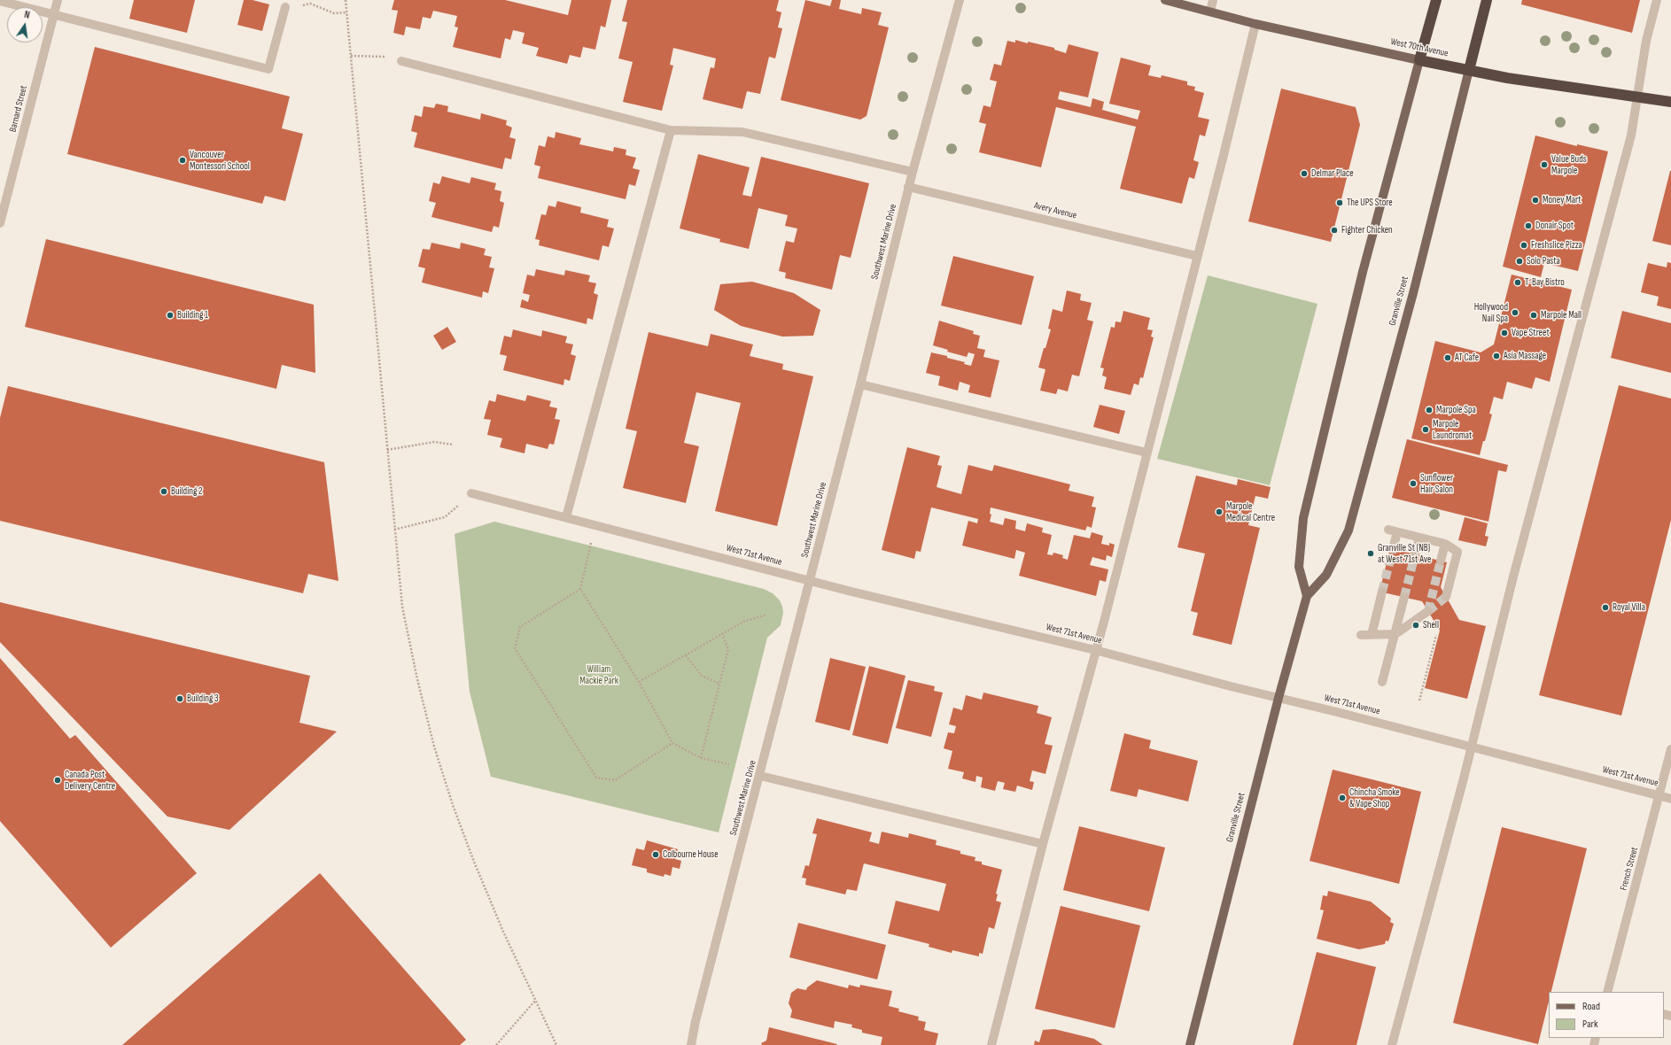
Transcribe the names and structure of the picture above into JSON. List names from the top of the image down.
{
  "streets": {
    "highway": ["West 70th Avenue", "Granville Street"],
    "street": [
      "Barnard Street",
      "Avery Avenue",
      "Southwest Marine Drive",
      "West 71st Avenue",
      "French Street"
    ]
  },
  "crossings": [
    ["West 70th Avenue", "Granville Street"],
    ["Avery Avenue", "Southwest Marine Drive"],
    ["Southwest Marine Drive", "West 71st Avenue"],
    ["Granville Street", "West 71st Avenue"],
    ["West 71st Avenue", "French Street"]
  ],
  "parks": ["William Mackie Park"],
  "places": [
    "Vancouver Montessori School",
    "Value Buds Marpole",
    "Delmar Place",
    "Money Mart",
    "The UPS Store",
    "Donair Spot",
    "Fighter Chicken",
    "Freshslice Pizza",
    "Solo Pasta",
    "T-Bay Bistro",
    "Hollywood Nail Spa",
    "Building 1",
    "Marpole Mall",
    "Vape Street",
    "Asia Massage",
    "AT Cafe",
    "Marpole Spa",
    "Marpole Laundromat",
    "Sunflower Hair Salon",
    "Building 2",
    "Marpole Medical Centre",
    "Granville St (NB) at West 71st Ave",
    "Royal Villa",
    "Shell",
    "Building 3",
    "Canada Post Delivery Centre",
    "Chincha Smoke & Vape Shop",
    "Colbourne House"
  ],
  "legend": ["Road", "Park"],
  "north": "top"
}
